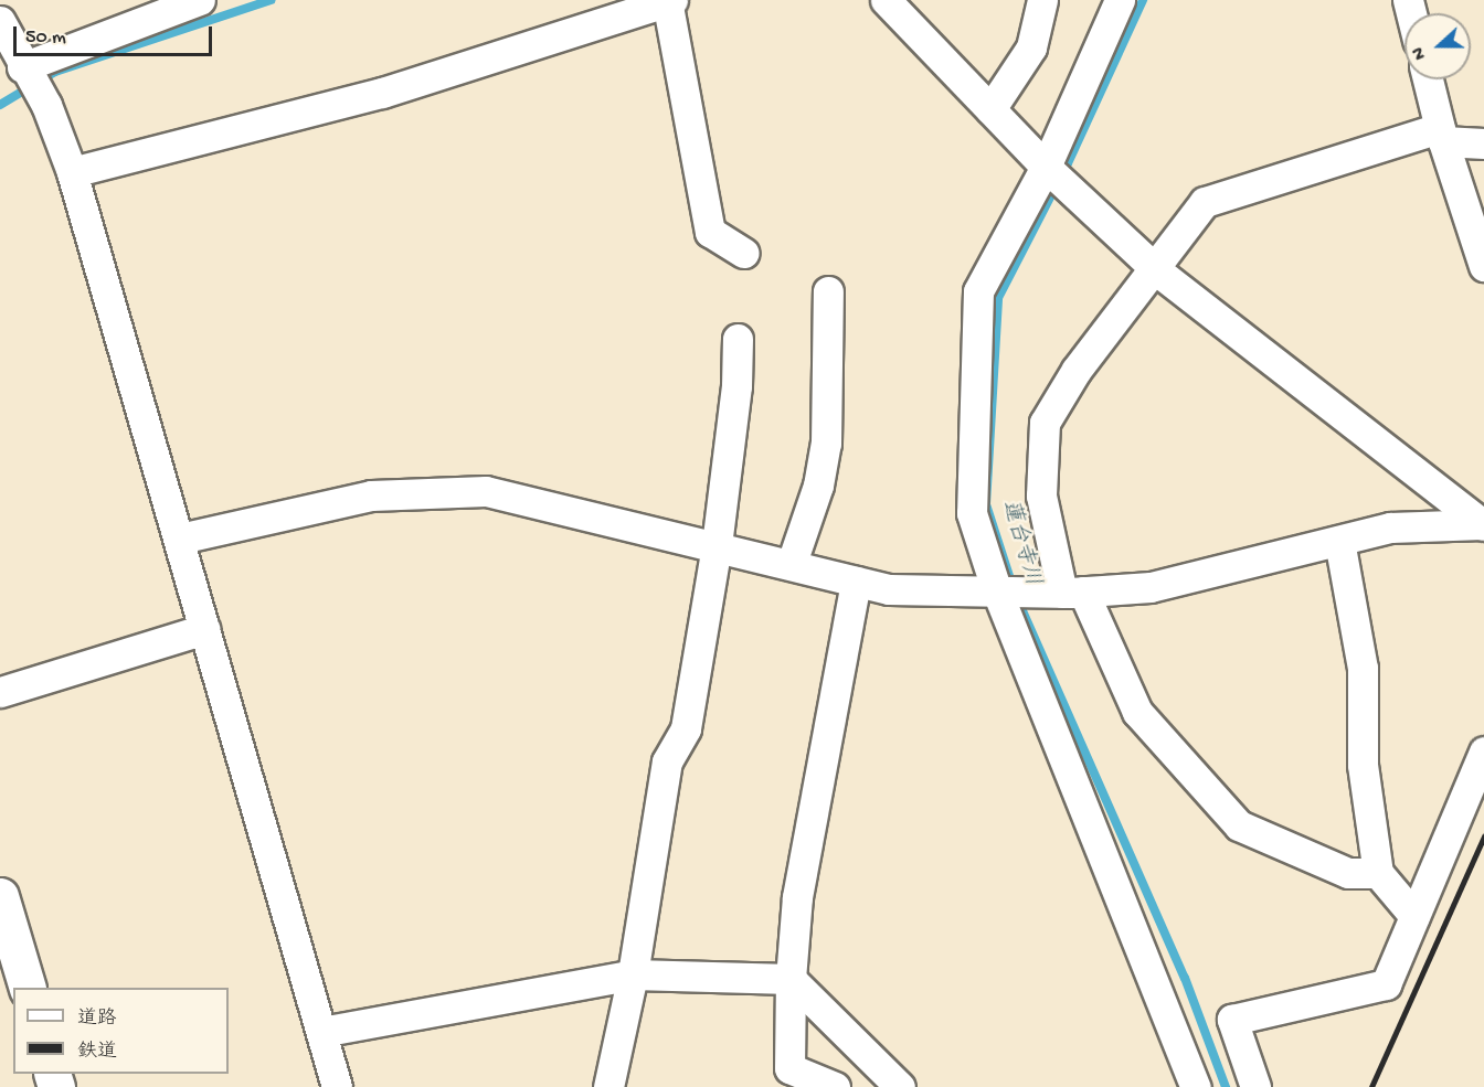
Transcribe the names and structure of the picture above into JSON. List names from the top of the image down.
{
  "water": ["蓮台寺川"],
  "legend": ["道路", "鉄道"],
  "scale_bar": "50 m",
  "north": "left"
}
